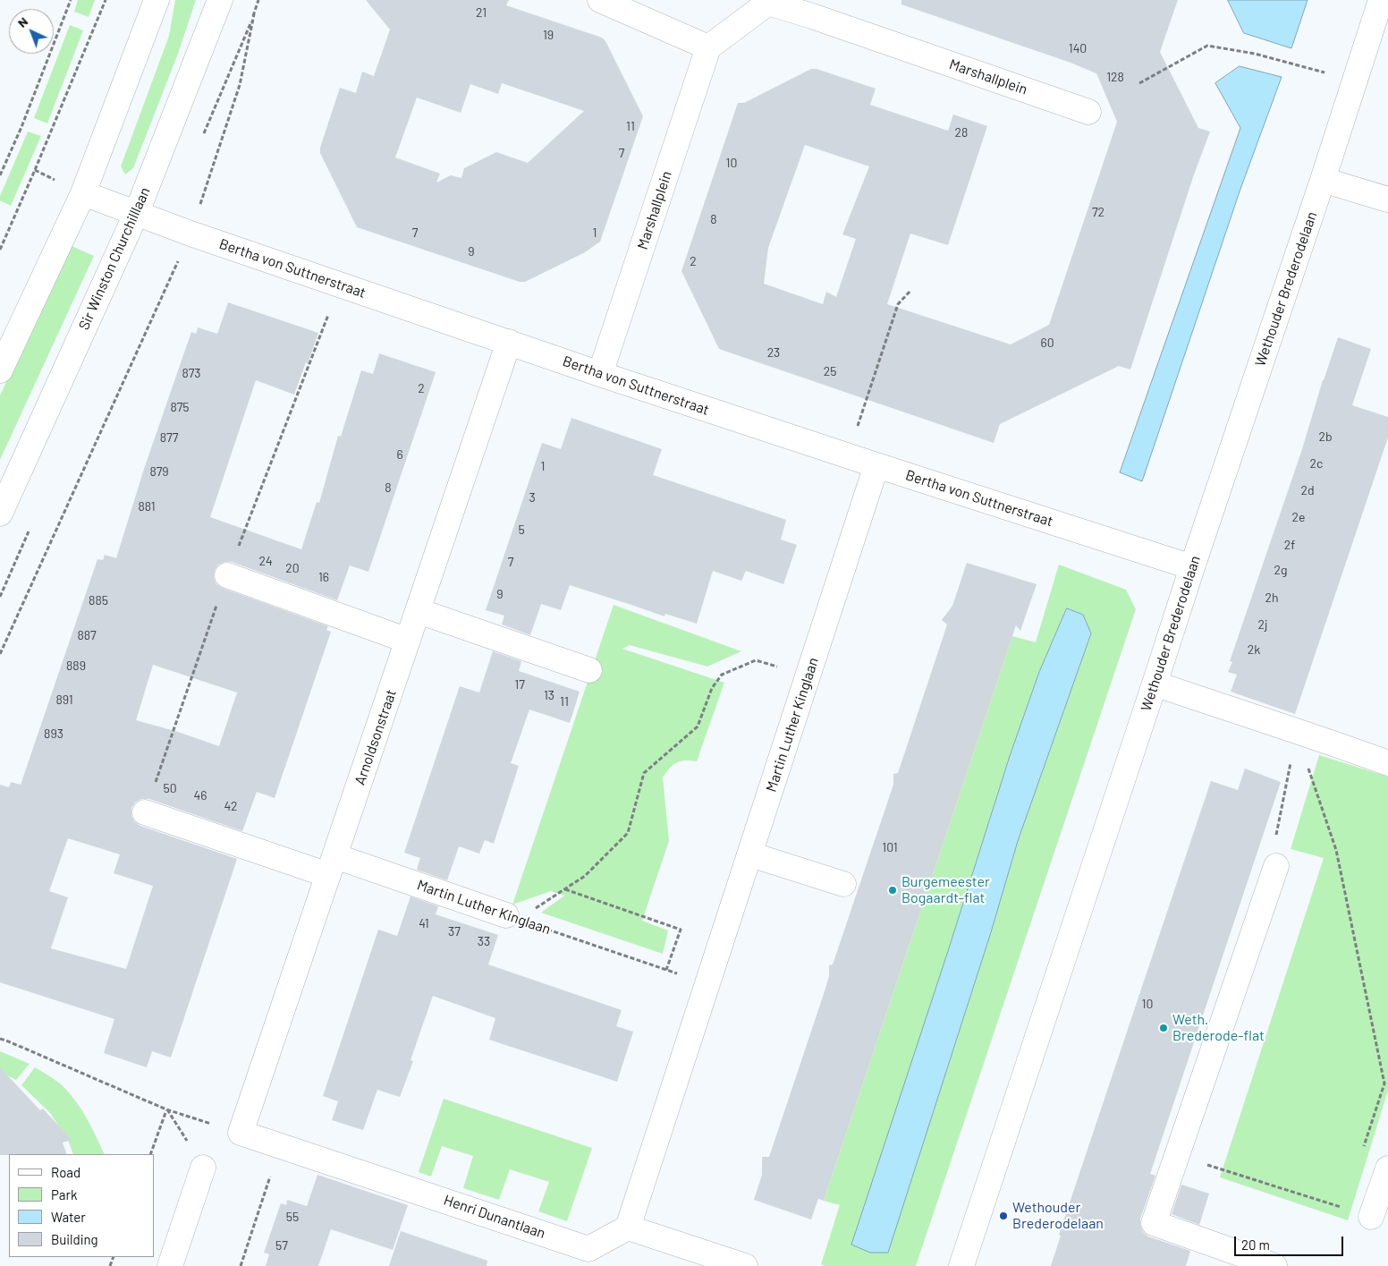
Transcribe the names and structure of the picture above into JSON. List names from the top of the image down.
{
  "streets": {
    "street": [
      "Marshallplein",
      "Sir Winston Churchilllaan",
      "Bertha von Suttnerstraat",
      "Wethouder Brederodelaan",
      "Martin Luther Kinglaan",
      "Arnoldsonstraat",
      "Henri Dunantlaan"
    ]
  },
  "crossings": [
    ["Marshallplein", "Bertha von Suttnerstraat"],
    ["Sir Winston Churchilllaan", "Bertha von Suttnerstraat"],
    ["Bertha von Suttnerstraat", "Wethouder Brederodelaan"],
    ["Bertha von Suttnerstraat", "Martin Luther Kinglaan"],
    ["Bertha von Suttnerstraat", "Arnoldsonstraat"],
    ["Martin Luther Kinglaan", "Arnoldsonstraat"],
    ["Martin Luther Kinglaan", "Henri Dunantlaan"],
    ["Arnoldsonstraat", "Henri Dunantlaan"]
  ],
  "places": ["Burgemeester Bogaardt-flat", "Weth. Brederode-flat", "Wethouder Brederodelaan"],
  "house_numbers": [
    "21",
    "19",
    "140",
    "128",
    "11",
    "28",
    "7",
    "10",
    "72",
    "8",
    "7",
    "1",
    "9",
    "2",
    "60",
    "23",
    "25",
    "873",
    "2",
    "875",
    "2b",
    "877",
    "6",
    "2c",
    "1",
    "879",
    "8",
    "2d",
    "3",
    "881",
    "2e",
    "5",
    "2f",
    "24",
    "7",
    "20",
    "2g",
    "16",
    "9",
    "2h",
    "885",
    "2j",
    "887",
    "2k",
    "889",
    "17",
    "13",
    "891",
    "11",
    "893",
    "50",
    "46",
    "42",
    "101",
    "41",
    "37",
    "33",
    "10",
    "55",
    "57"
  ],
  "legend": [
    "Road",
    "Park",
    "Water",
    "Building"
  ],
  "scale_bar": "20 m",
  "north": "top left"
}
